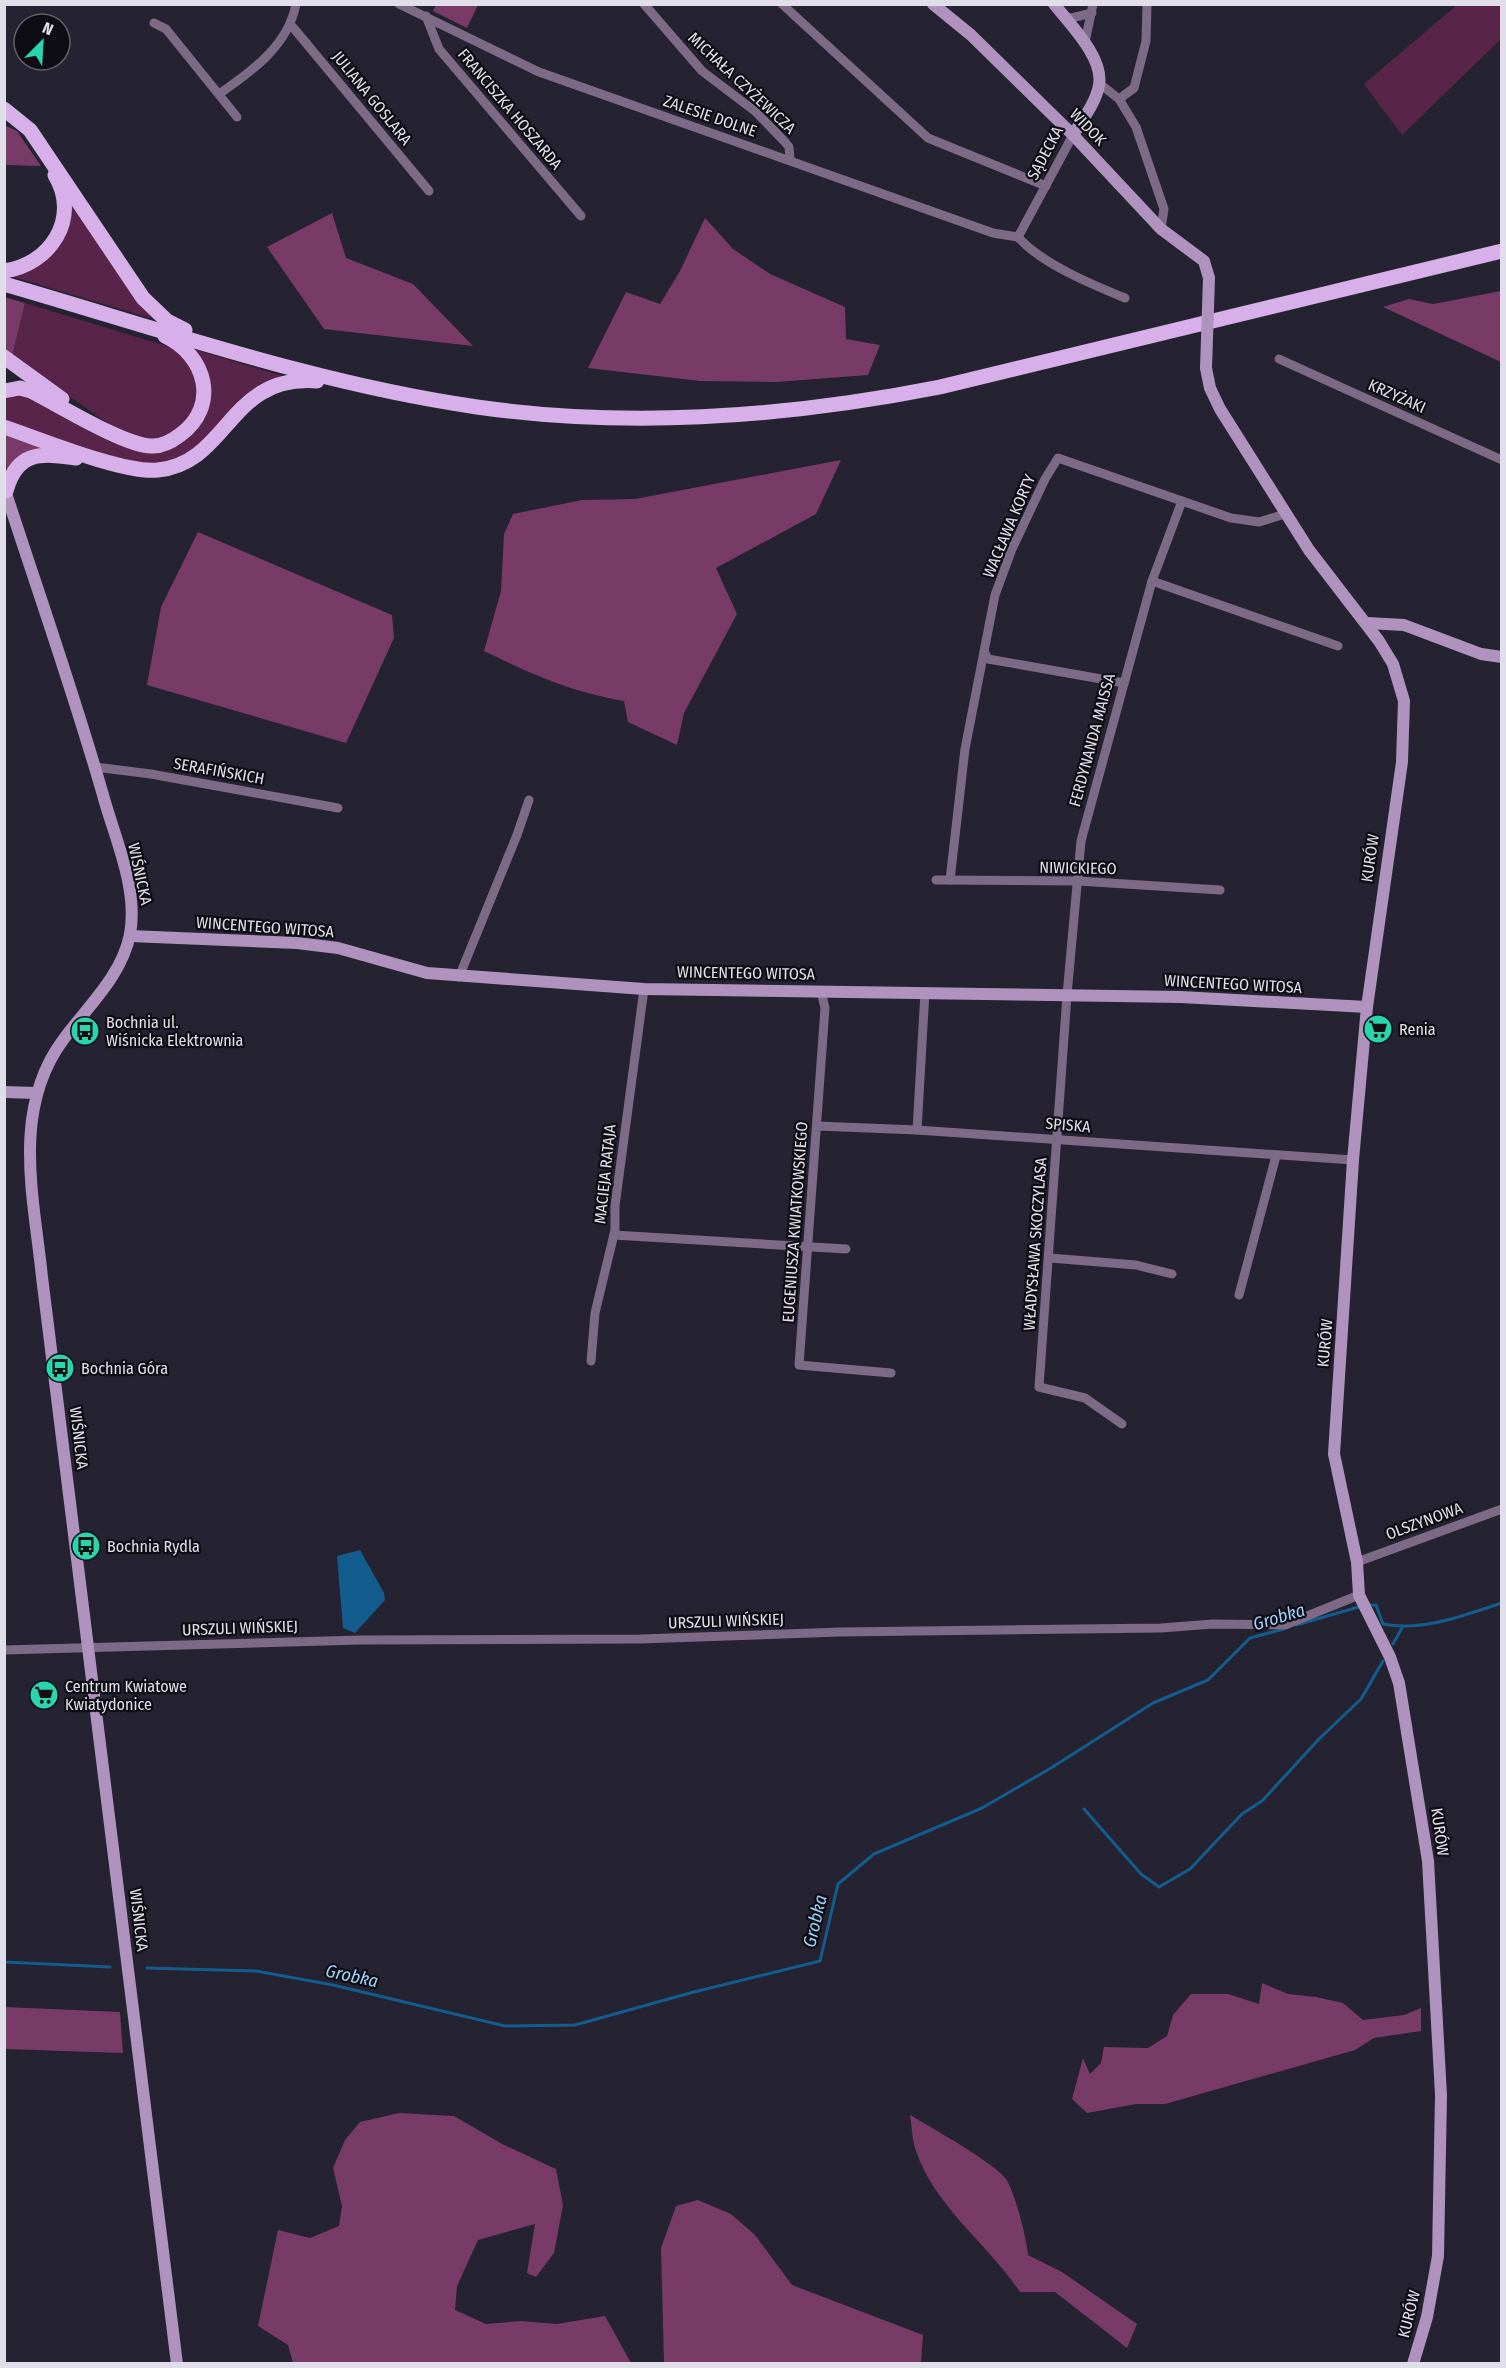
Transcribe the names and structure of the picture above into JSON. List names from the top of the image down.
{
  "streets": {
    "street": [
      "MICHAŁA CZYŻEWICZA",
      "JULIANA GOSLARA",
      "FRANCISZKA HOSZARDA",
      "ZALESIE DOLNE",
      "WIDOK",
      "SĄDECKA",
      "KRZYŻAKI",
      "WACŁAWA KORTY",
      "FERDYNANDA MAISSA",
      "SERAFIŃSKICH",
      "KURÓW",
      "NIWICKIEGO",
      "WIŚNICKA",
      "WINCENTEGO WITOSA",
      "SPISKA",
      "MACIEJA RATAJA",
      "EUGENIUSZA KWIATKOWSKIEGO",
      "WŁADYSŁAWA SKOCZYLASA",
      "OLSZYNOWA",
      "URSZULI WIŃSKIEJ"
    ]
  },
  "crossings": [
    ["MICHAŁA CZYŻEWICZA", "ZALESIE DOLNE"],
    ["FRANCISZKA HOSZARDA", "ZALESIE DOLNE"],
    ["ZALESIE DOLNE", "SĄDECKA"],
    ["WIDOK", "SĄDECKA"],
    ["WIDOK", "KURÓW"],
    ["WACŁAWA KORTY", "FERDYNANDA MAISSA"],
    ["WACŁAWA KORTY", "KURÓW"],
    ["WACŁAWA KORTY", "NIWICKIEGO"],
    ["FERDYNANDA MAISSA", "NIWICKIEGO"],
    ["FERDYNANDA MAISSA", "WINCENTEGO WITOSA"],
    ["FERDYNANDA MAISSA", "WŁADYSŁAWA SKOCZYLASA"],
    ["SERAFIŃSKICH", "WIŚNICKA"],
    ["KURÓW", "WINCENTEGO WITOSA"],
    ["KURÓW", "SPISKA"],
    ["KURÓW", "OLSZYNOWA"],
    ["KURÓW", "URSZULI WIŃSKIEJ"],
    ["WIŚNICKA", "WINCENTEGO WITOSA"],
    ["WIŚNICKA", "URSZULI WIŃSKIEJ"],
    ["WINCENTEGO WITOSA", "MACIEJA RATAJA"],
    ["WINCENTEGO WITOSA", "EUGENIUSZA KWIATKOWSKIEGO"],
    ["WINCENTEGO WITOSA", "WŁADYSŁAWA SKOCZYLASA"],
    ["SPISKA", "EUGENIUSZA KWIATKOWSKIEGO"],
    ["SPISKA", "WŁADYSŁAWA SKOCZYLASA"]
  ],
  "water": ["Grobka"],
  "places": {
    "supermarket": ["Renia", "Centrum Kwiatowe Kwiatydonice"],
    "bus stop": ["Bochnia ul. Wiśnicka Elektrownia", "Bochnia Góra", "Bochnia Rydla"]
  },
  "north": "top right"
}
